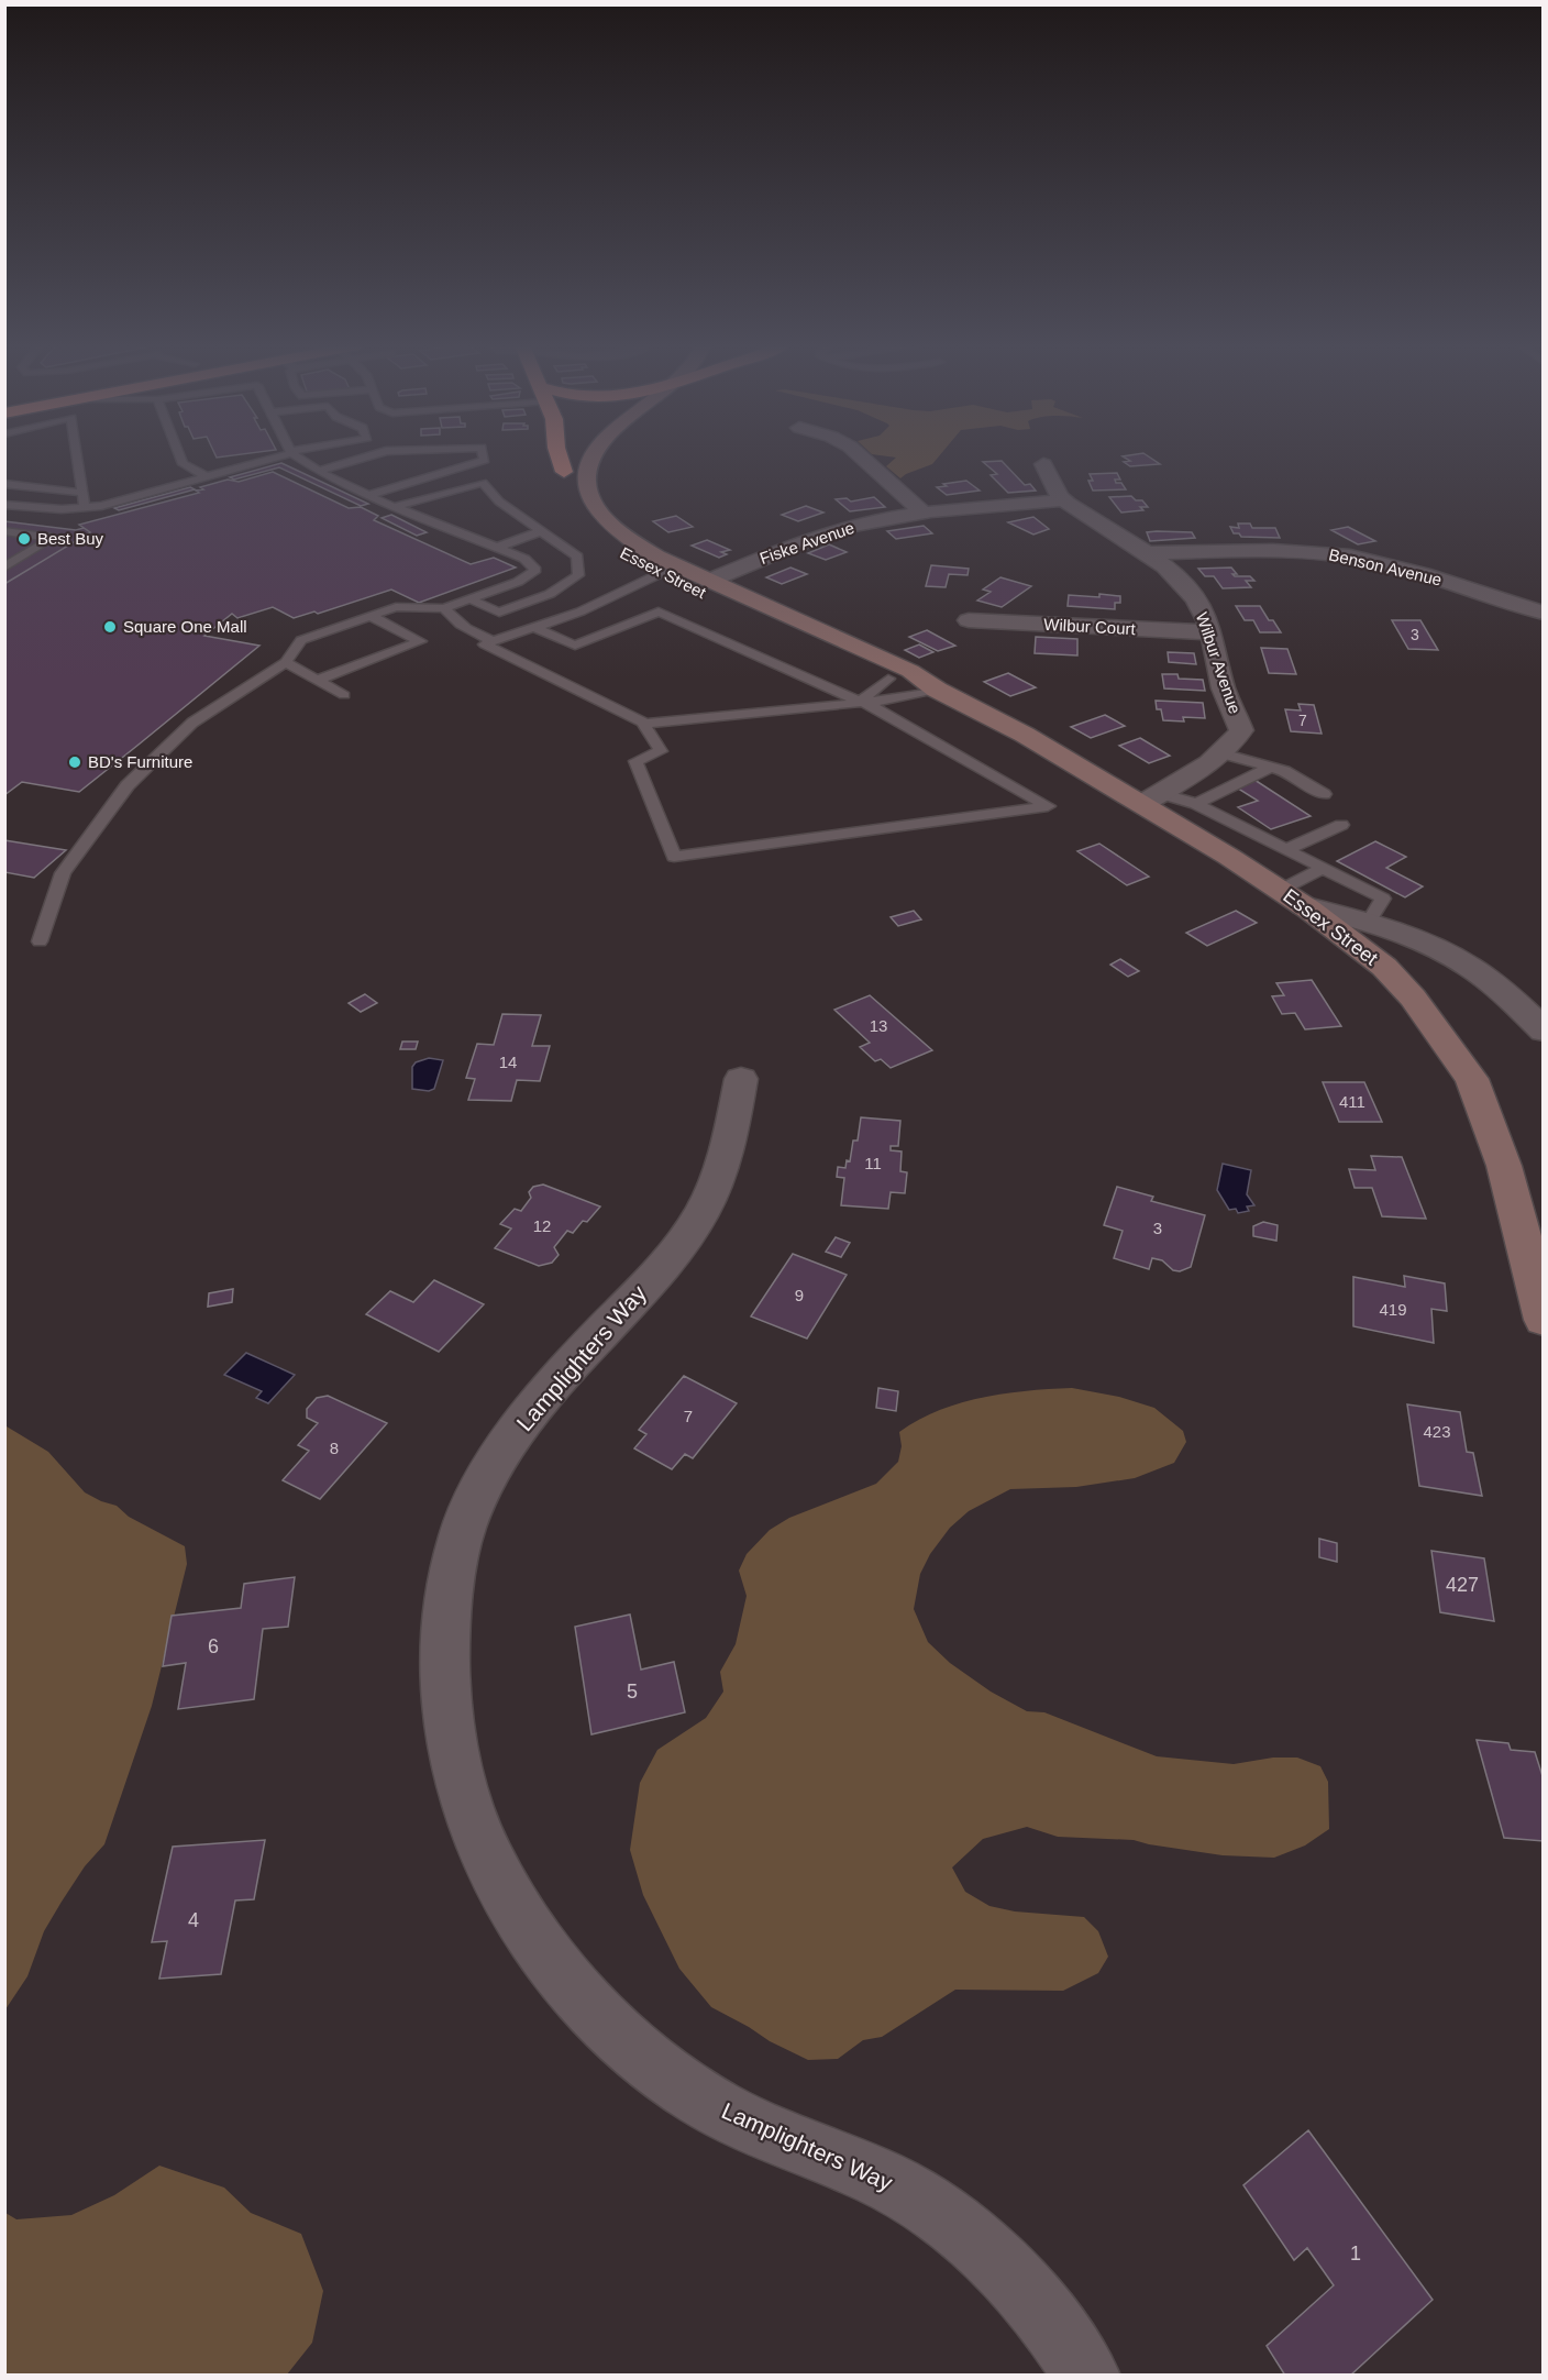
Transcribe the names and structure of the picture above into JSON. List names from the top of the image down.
{
  "streets": {
    "main road": ["Essex Street"],
    "street": [
      "Fiske Avenue",
      "Benson Avenue",
      "Wilbur Court",
      "Wilbur Avenue",
      "Lamplighters Way"
    ]
  },
  "crossings": [
    ["Fiske Avenue", "Essex Street"],
    ["Fiske Avenue", "Wilbur Avenue"],
    ["Benson Avenue", "Wilbur Avenue"],
    ["Essex Street", "Wilbur Avenue"],
    ["Wilbur Court", "Wilbur Avenue"]
  ],
  "places": ["Best Buy", "Square One Mall", "BD's Furniture"],
  "house_numbers": [
    "3",
    "7",
    "13",
    "14",
    "411",
    "11",
    "12",
    "3",
    "9",
    "419",
    "7",
    "423",
    "8",
    "427",
    "6",
    "5",
    "4",
    "1"
  ]
}
